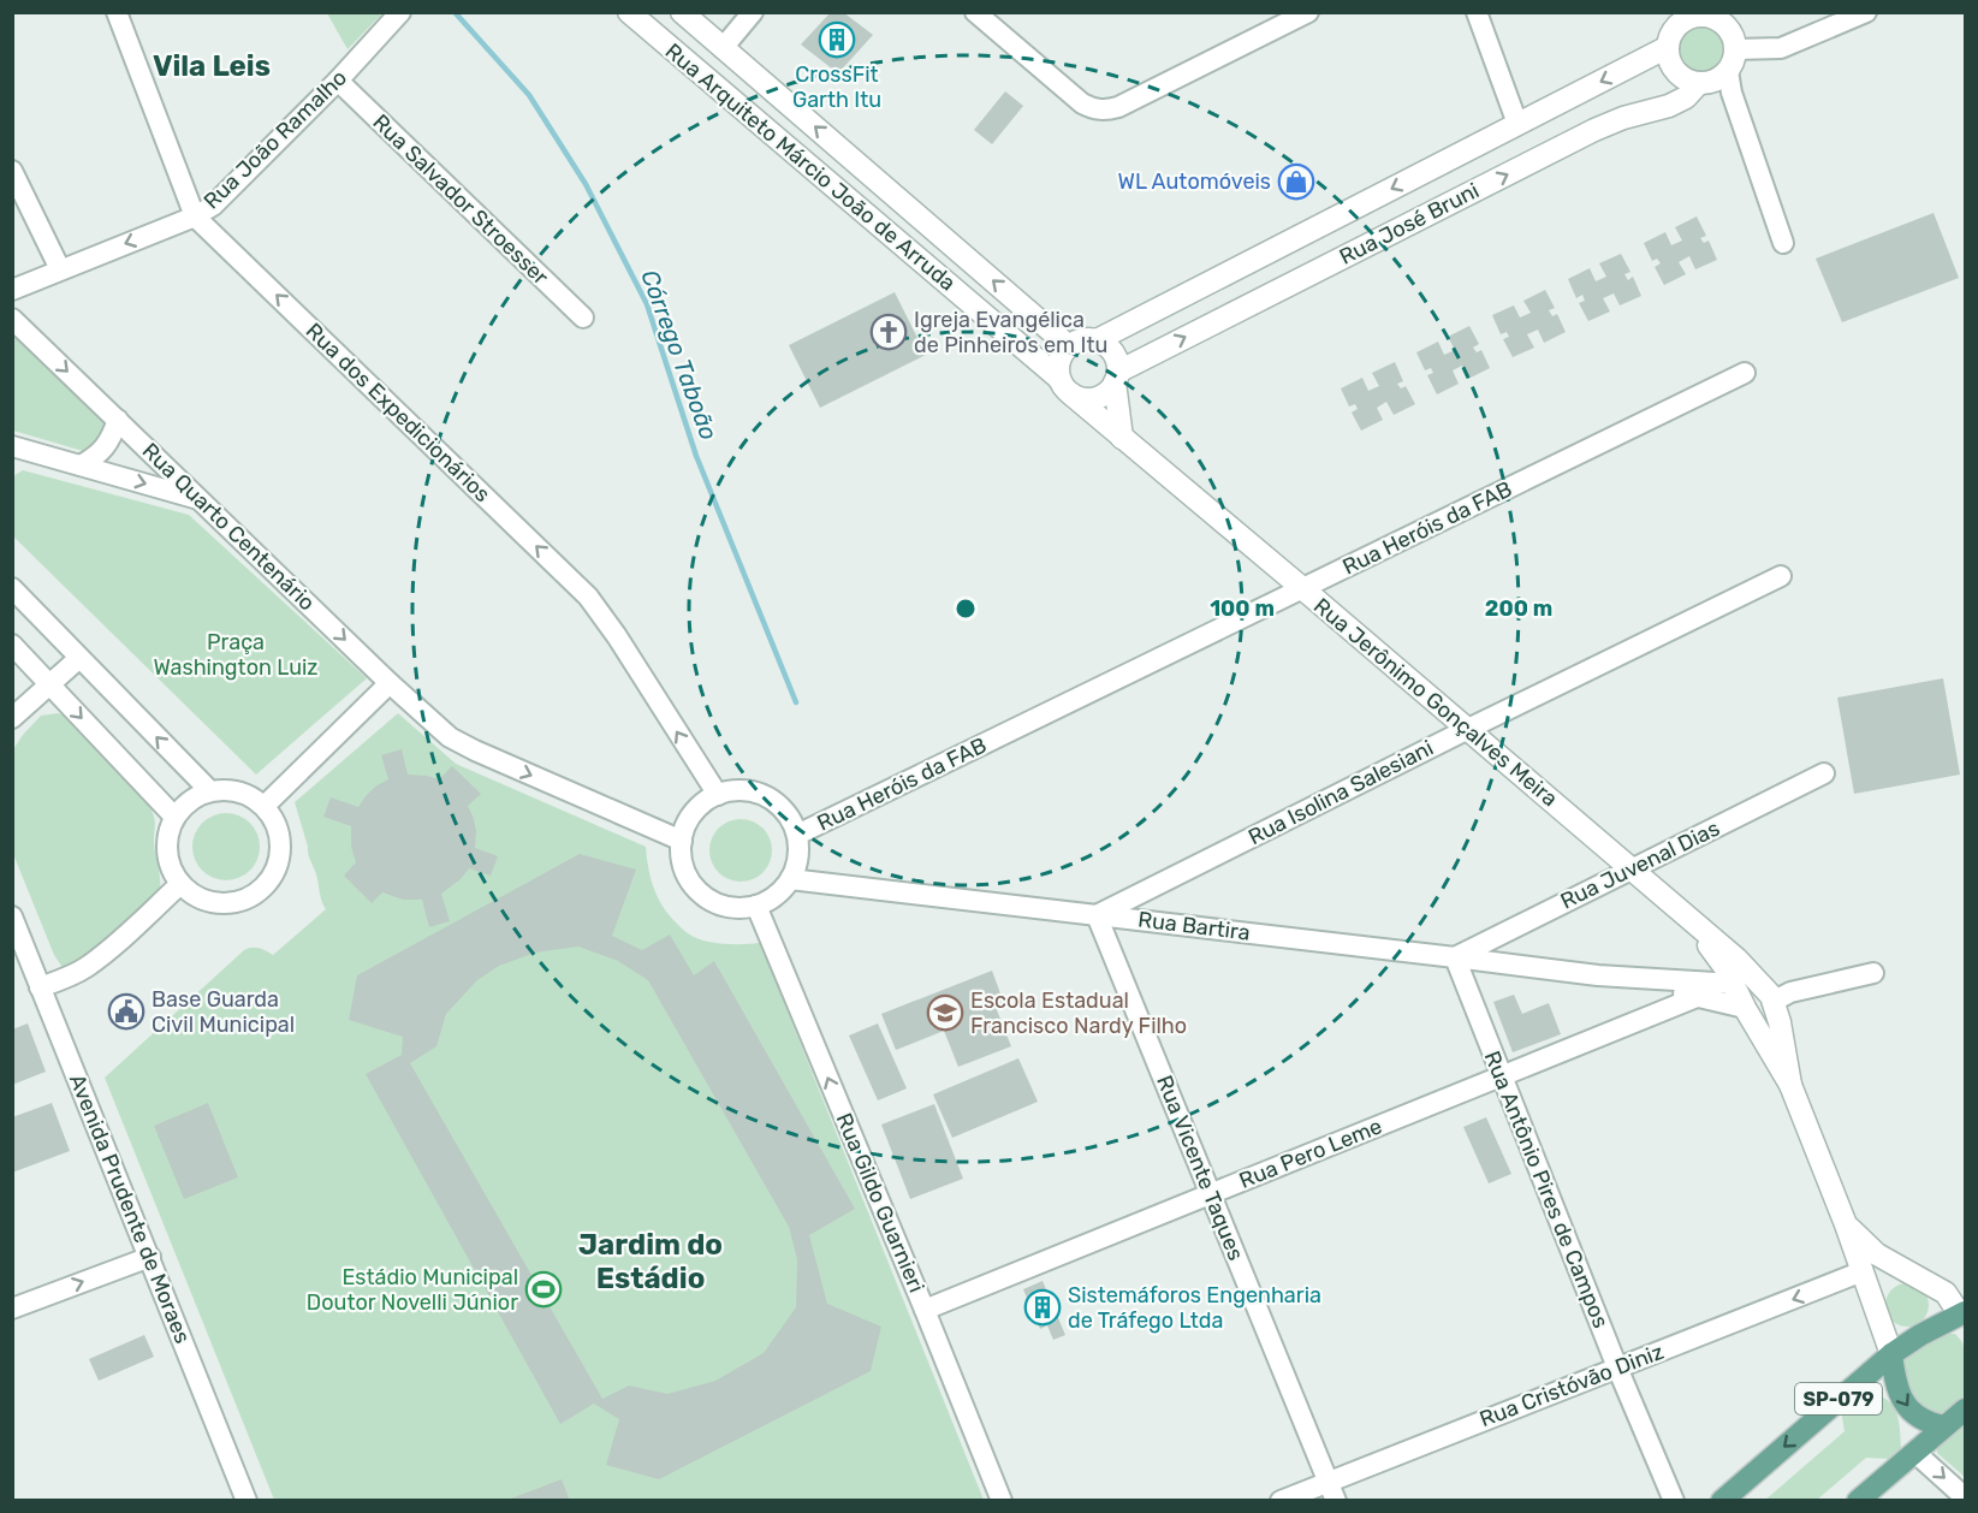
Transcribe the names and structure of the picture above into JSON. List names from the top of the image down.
{
  "streets": {
    "main road": ["SP-079"],
    "street": [
      "Rua João Ramalho",
      "Rua Arquiteto Márcio João de Arruda",
      "Rua Salvador Stroesser",
      "Rua José Bruni",
      "Rua dos Expedicionários",
      "Rua Quarto Centenário",
      "Rua Heróis da FAB",
      "Rua Jerônimo Gonçalves Meira",
      "Rua Isolina Salesiani",
      "Rua Juvenal Dias",
      "Rua Bartira",
      "Rua Pero Leme",
      "Rua Vicente Taques",
      "Rua Antônio Pires de Campos",
      "Rua Gildo Guarnieri",
      "Avenida Prudente de Moraes",
      "Rua Cristóvão Diniz"
    ]
  },
  "crossings": [
    ["Rua João Ramalho", "Rua Salvador Stroesser"],
    ["Rua João Ramalho", "Rua dos Expedicionários"],
    ["Rua Arquiteto Márcio João de Arruda", "Rua José Bruni"],
    ["Rua Arquiteto Márcio João de Arruda", "Rua Jerônimo Gonçalves Meira"],
    ["Rua José Bruni", "Rua Jerônimo Gonçalves Meira"],
    ["Rua dos Expedicionários", "Rua Quarto Centenário"],
    ["Rua dos Expedicionários", "Rua Heróis da FAB"],
    ["Rua dos Expedicionários", "Rua Bartira"],
    ["Rua dos Expedicionários", "Rua Gildo Guarnieri"],
    ["Rua Quarto Centenário", "Rua Heróis da FAB"],
    ["Rua Quarto Centenário", "Rua Bartira"],
    ["Rua Quarto Centenário", "Rua Gildo Guarnieri"],
    ["Rua Heróis da FAB", "Rua Jerônimo Gonçalves Meira"],
    ["Rua Heróis da FAB", "Rua Bartira"],
    ["Rua Heróis da FAB", "Rua Gildo Guarnieri"],
    ["Rua Jerônimo Gonçalves Meira", "Rua Isolina Salesiani"],
    ["Rua Jerônimo Gonçalves Meira", "Rua Juvenal Dias"],
    ["Rua Jerônimo Gonçalves Meira", "Rua Bartira"],
    ["Rua Jerônimo Gonçalves Meira", "Rua Cristóvão Diniz"],
    ["Rua Jerônimo Gonçalves Meira", "SP-079"],
    ["Rua Isolina Salesiani", "Rua Bartira"],
    ["Rua Isolina Salesiani", "Rua Vicente Taques"],
    ["Rua Juvenal Dias", "Rua Bartira"],
    ["Rua Juvenal Dias", "Rua Antônio Pires de Campos"],
    ["Rua Bartira", "Rua Pero Leme"],
    ["Rua Bartira", "Rua Vicente Taques"],
    ["Rua Bartira", "Rua Antônio Pires de Campos"],
    ["Rua Bartira", "Rua Gildo Guarnieri"],
    ["Rua Pero Leme", "Rua Vicente Taques"],
    ["Rua Pero Leme", "Rua Antônio Pires de Campos"],
    ["Rua Pero Leme", "Rua Gildo Guarnieri"],
    ["Rua Vicente Taques", "Rua Cristóvão Diniz"],
    ["Rua Antônio Pires de Campos", "Rua Cristóvão Diniz"]
  ],
  "one_way": [
    "Rua dos Expedicionários",
    "Rua Quarto Centenário",
    "Rua Gildo Guarnieri",
    "Rua Cristóvão Diniz"
  ],
  "districts": ["Vila Leis", "Jardim do Estádio"],
  "water": ["Córrego Taboão"],
  "parks": ["Praça Washington Luiz"],
  "places": {
    "building": ["CrossFit Garth Itu", "Sistemáforos Engenharia de Tráfego Ltda"],
    "shop": ["WL Automóveis"],
    "church": ["Igreja Evangélica de Pinheiros em Itu"],
    "public building": ["Base Guarda Civil Municipal"],
    "school or university": ["Escola Estadual Francisco Nardy Filho"],
    "sports": ["Estádio Municipal Doutor Novelli Júnior"]
  },
  "rings": ["100 m", "200 m"]
}
